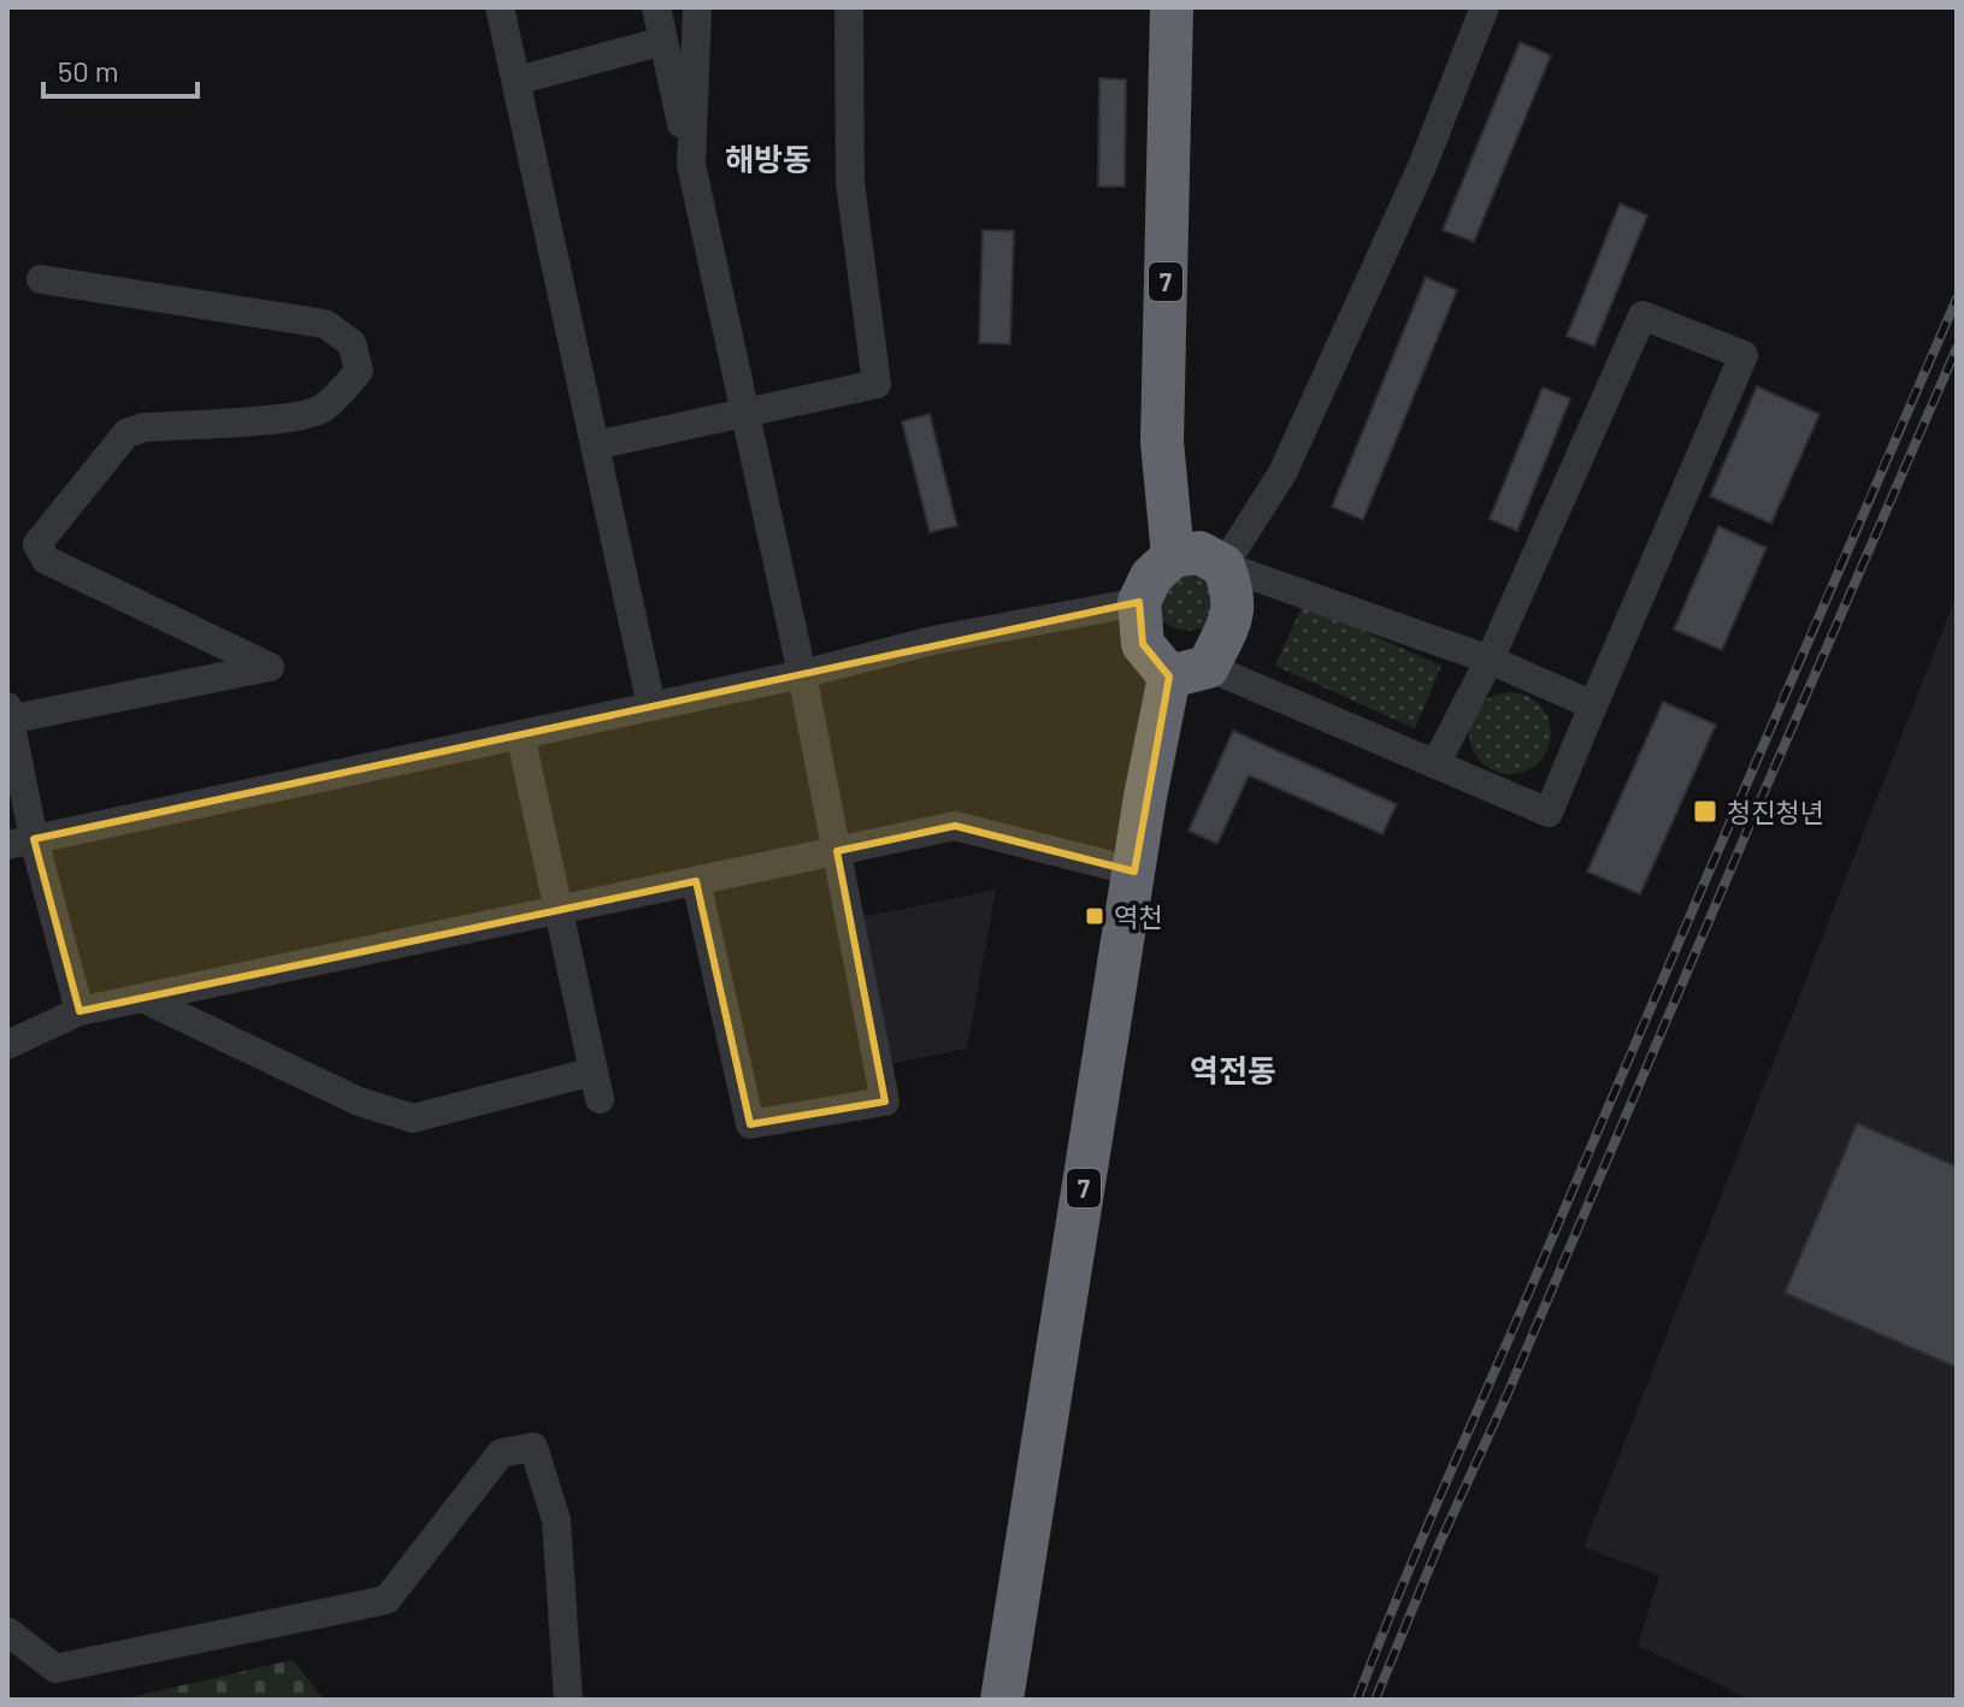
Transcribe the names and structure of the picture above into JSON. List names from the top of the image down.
{
  "streets": {
    "highway": ["7"]
  },
  "districts": ["해방동", "역전동"],
  "places": {
    "transit": ["청진청년", "역천"]
  },
  "scale_bar": "50 m"
}
